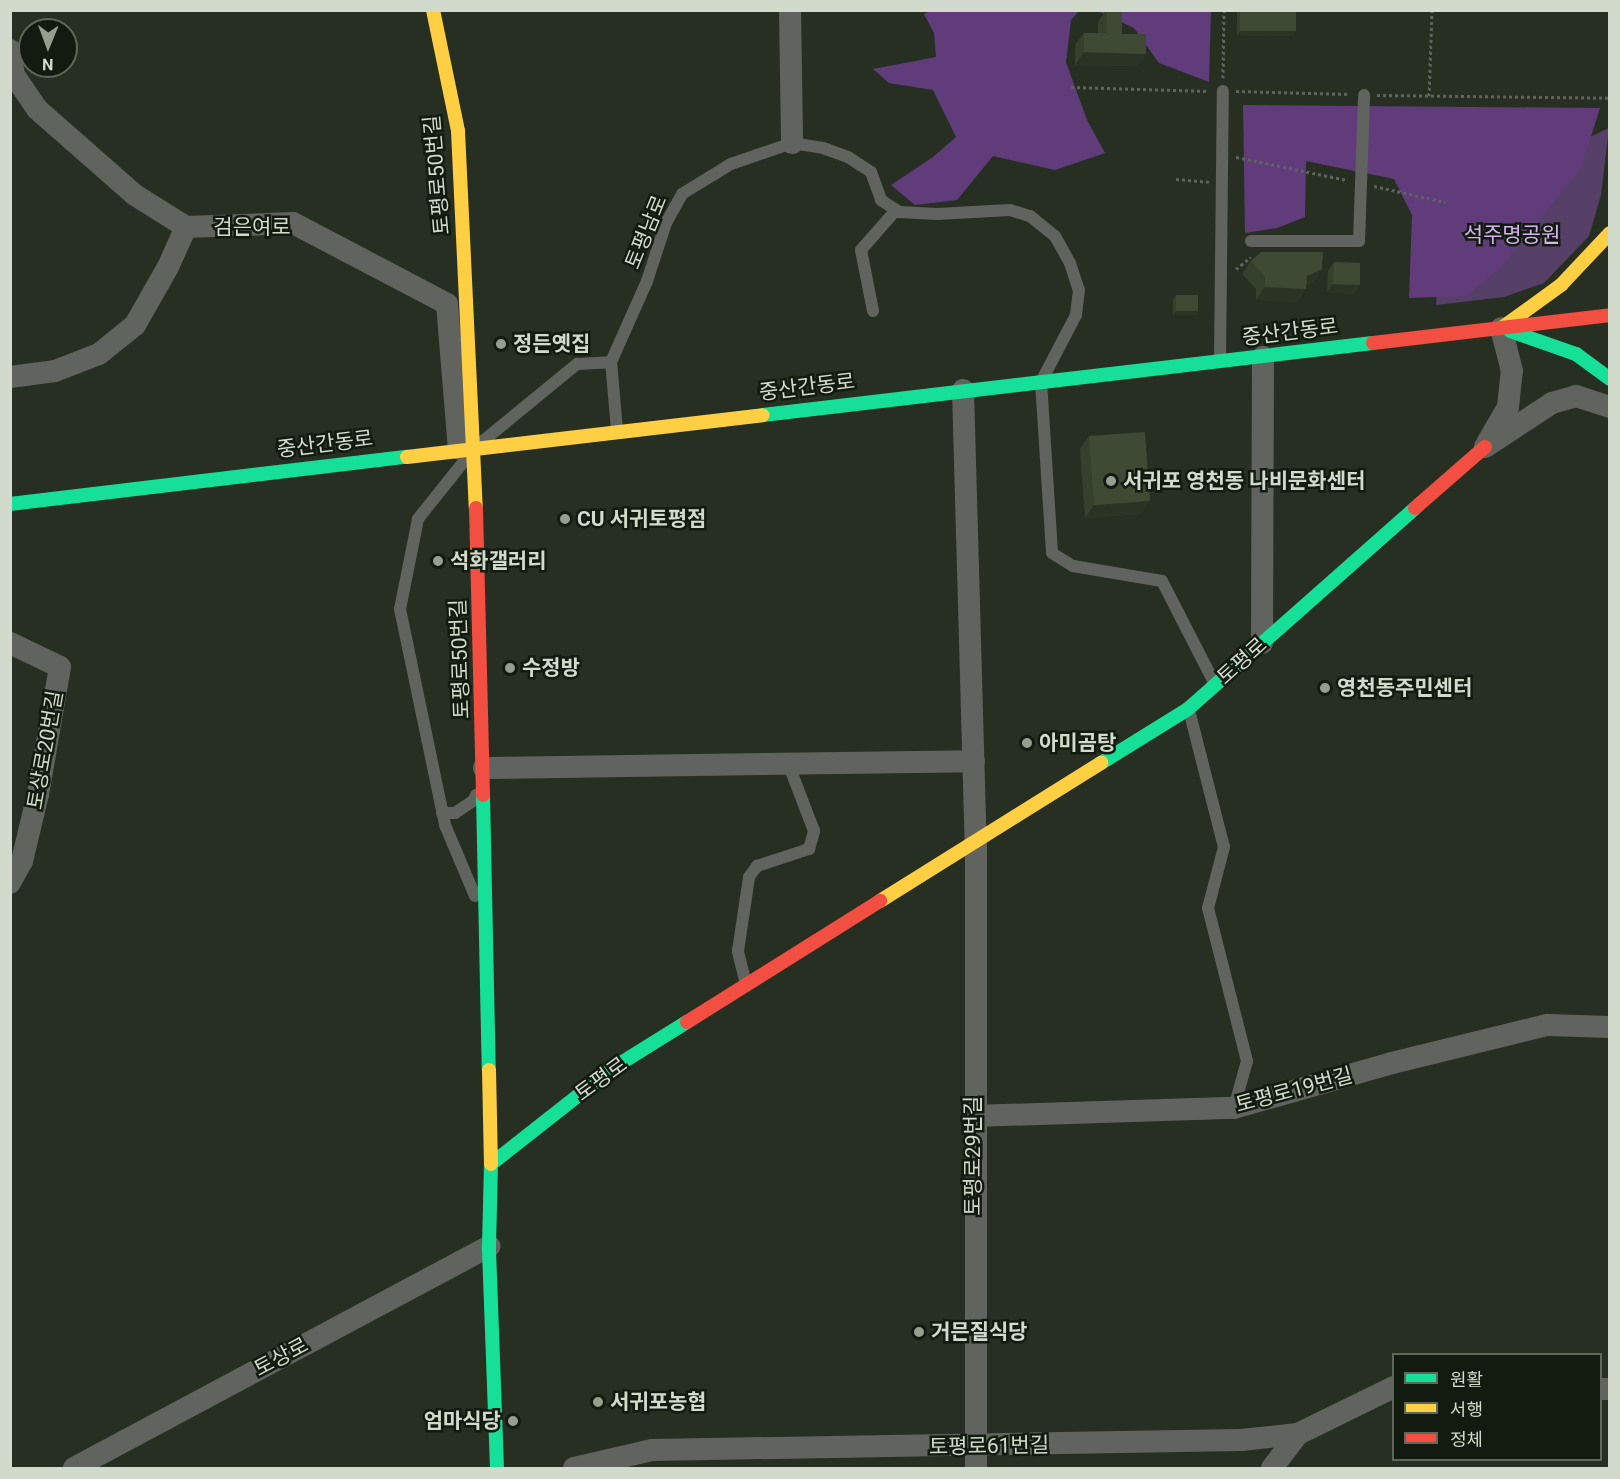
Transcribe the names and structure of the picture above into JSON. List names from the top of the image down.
{
  "streets": {
    "street": [
      "토평로50번길",
      "검은여로",
      "중산간동로",
      "토평로",
      "토상로20번길",
      "토평로19번길",
      "토평로29번길",
      "토상로",
      "토평로61번길"
    ],
    "lane": ["토평남로"]
  },
  "crossings": [
    ["토평로50번길", "검은여로"],
    ["토평로50번길", "중산간동로"],
    ["토평로50번길", "토평로"],
    ["검은여로", "중산간동로"],
    ["토평남로", "중산간동로"],
    ["토평로", "토평로29번길"],
    ["토평로19번길", "토평로29번길"],
    ["토평로29번길", "토평로61번길"]
  ],
  "parks": ["석주명공원"],
  "places": [
    "정든옛집",
    "서귀포 영천동 나비문화센터",
    "CU 서귀토평점",
    "석화갤러리",
    "수정방",
    "영천동주민센터",
    "아미곰탕",
    "거믄질식당",
    "서귀포농협",
    "엄마식당"
  ],
  "legend": ["원활", "서행", "정체"],
  "north": "bottom"
}
